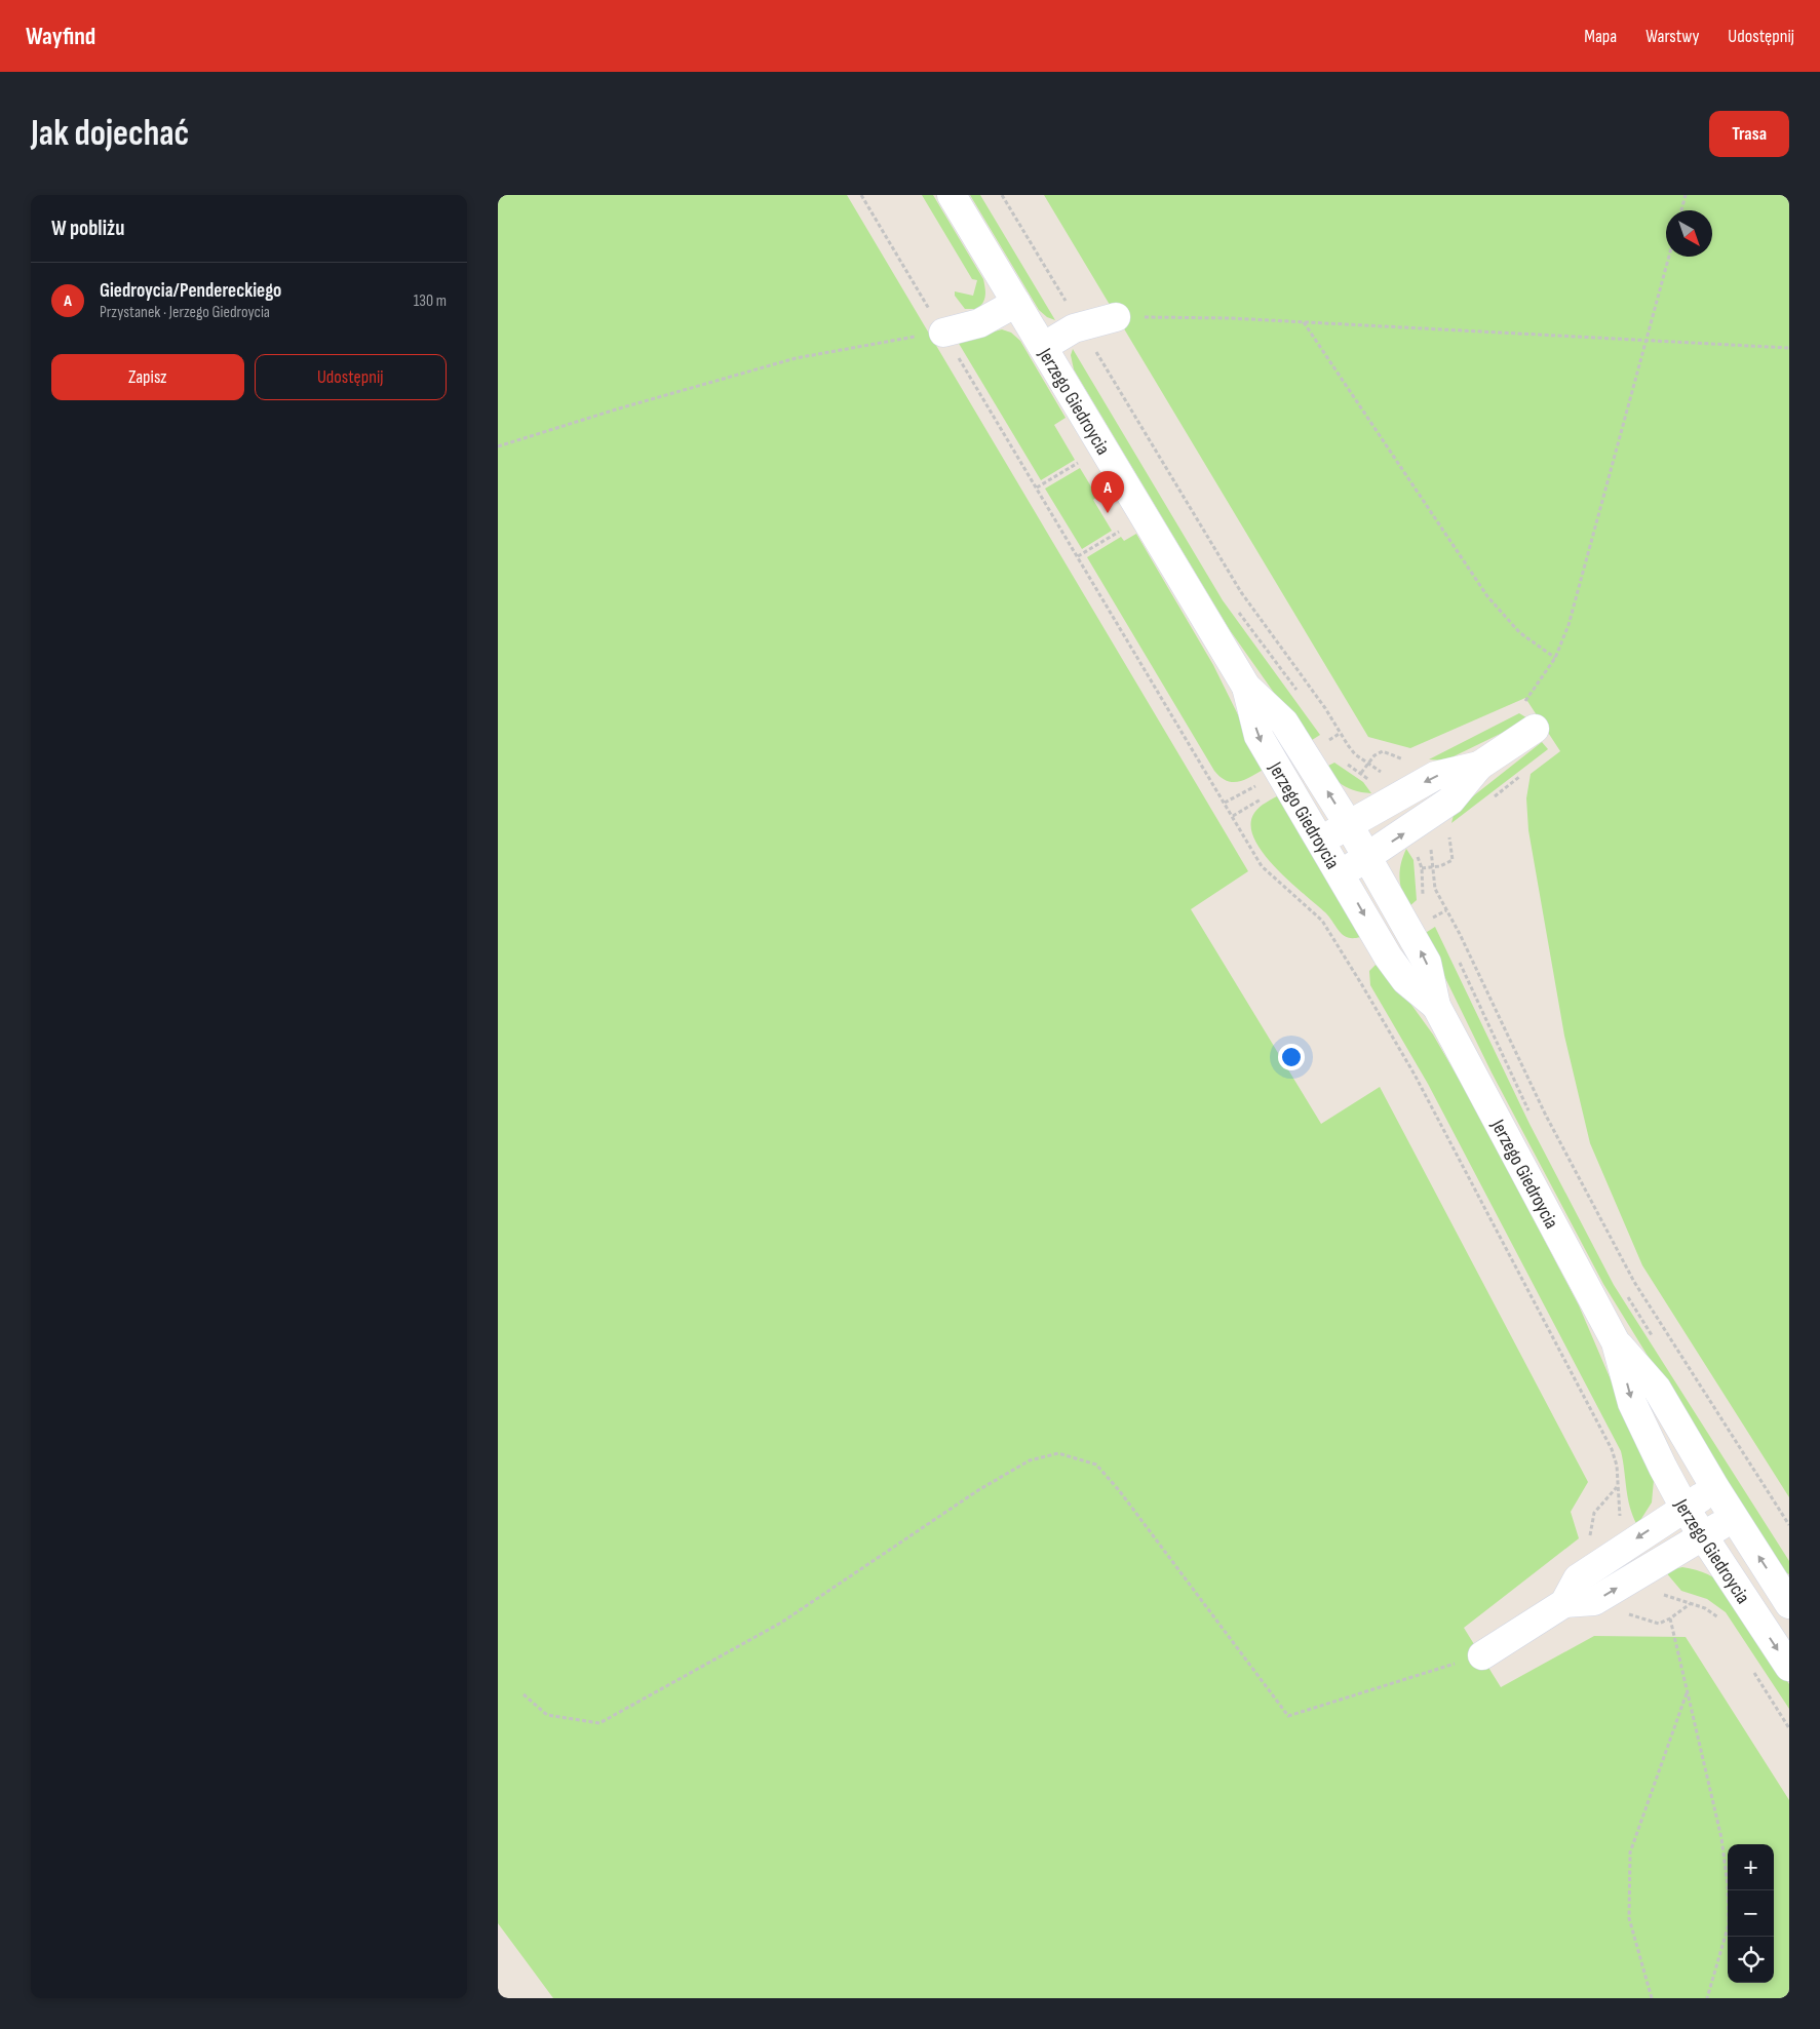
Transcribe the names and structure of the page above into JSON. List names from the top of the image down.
{
  "streets": {
    "street": ["Jerzego Giedroycia"]
  },
  "north": "bottom right",
  "page": {
    "header": "Wayfind",
    "nav": ["Mapa", "Warstwy", "Udostępnij"],
    "buttons": [
      "Trasa",
      ["Zapisz", "Udostępnij"]
    ],
    "title": "Jak dojechać",
    "heading": "W pobliżu",
    "list": [
      {
        "mark": "A",
        "name": "Giedroycia/Pendereckiego",
        "note": "Przystanek · Jerzego Giedroycia",
        "value": "130 m"
      }
    ],
    "pins": "A",
    "map_buttons": ["+", "−"]
  }
}
